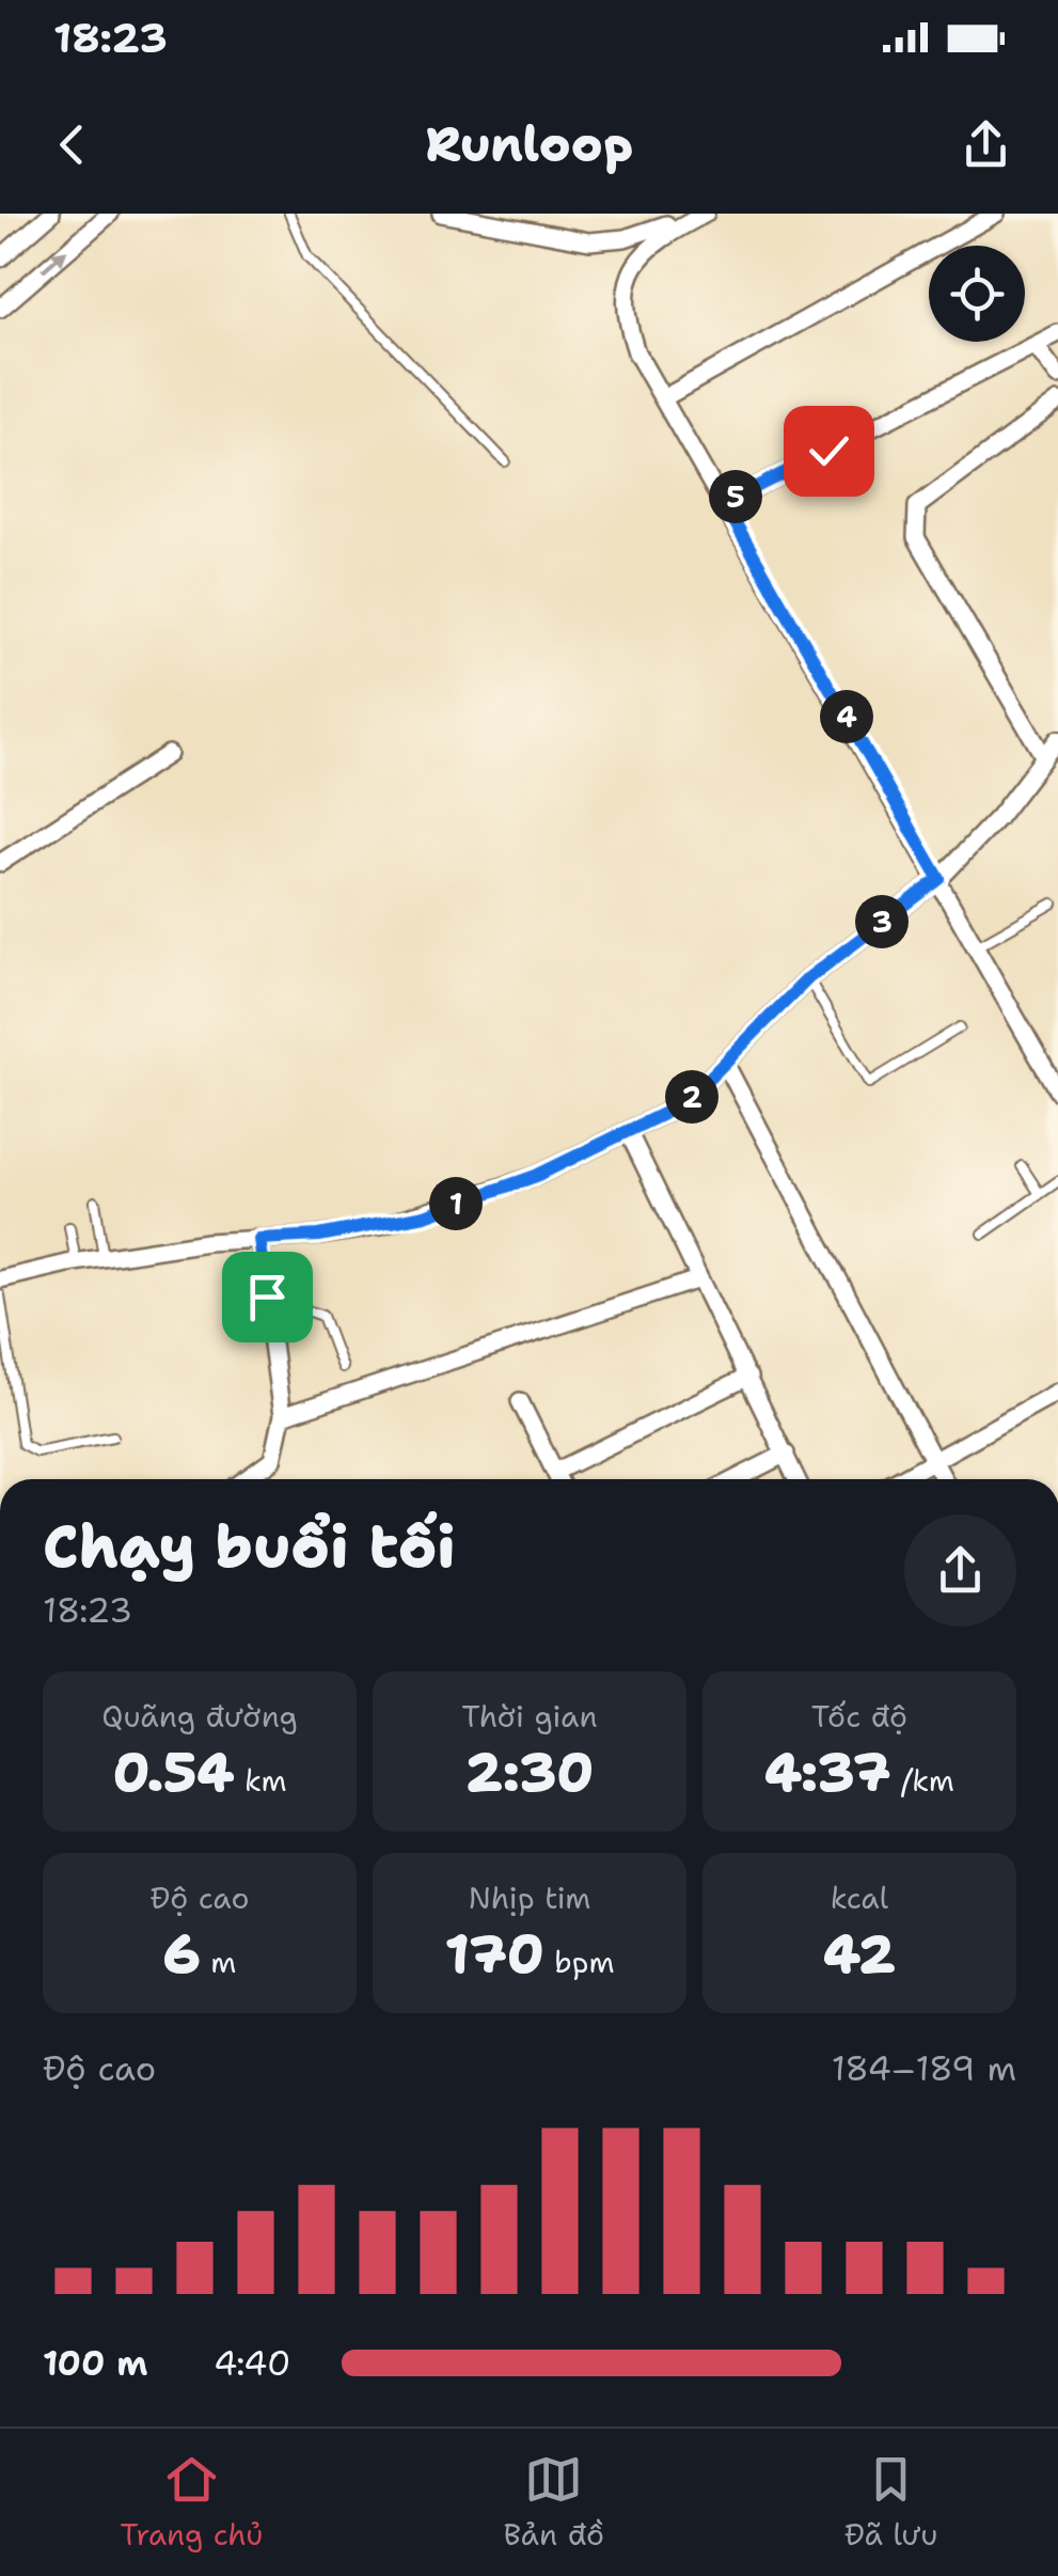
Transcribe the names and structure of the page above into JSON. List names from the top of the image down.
{
  "page": {
    "status": "18:23",
    "header": "Runloop",
    "pins": [
      "5",
      "4",
      "3",
      "2",
      "1"
    ],
    "heading": ["Chạy buổi tối", "18:23"],
    "stats": [
      ["Quãng đường", "0.54 km"],
      ["Thời gian", "2:30"],
      ["Tốc độ", "4:37 /km"],
      ["Độ cao", "6 m"],
      ["Nhịp tim", "170 bpm"],
      ["kcal", "42"]
    ],
    "chart": ["Độ cao", "184–189 m"],
    "list": [
      {
        "name": "100 m",
        "note": "4:40"
      }
    ],
    "tabs": ["Trang chủ", "Bản đồ", "Đã lưu"]
  }
}
